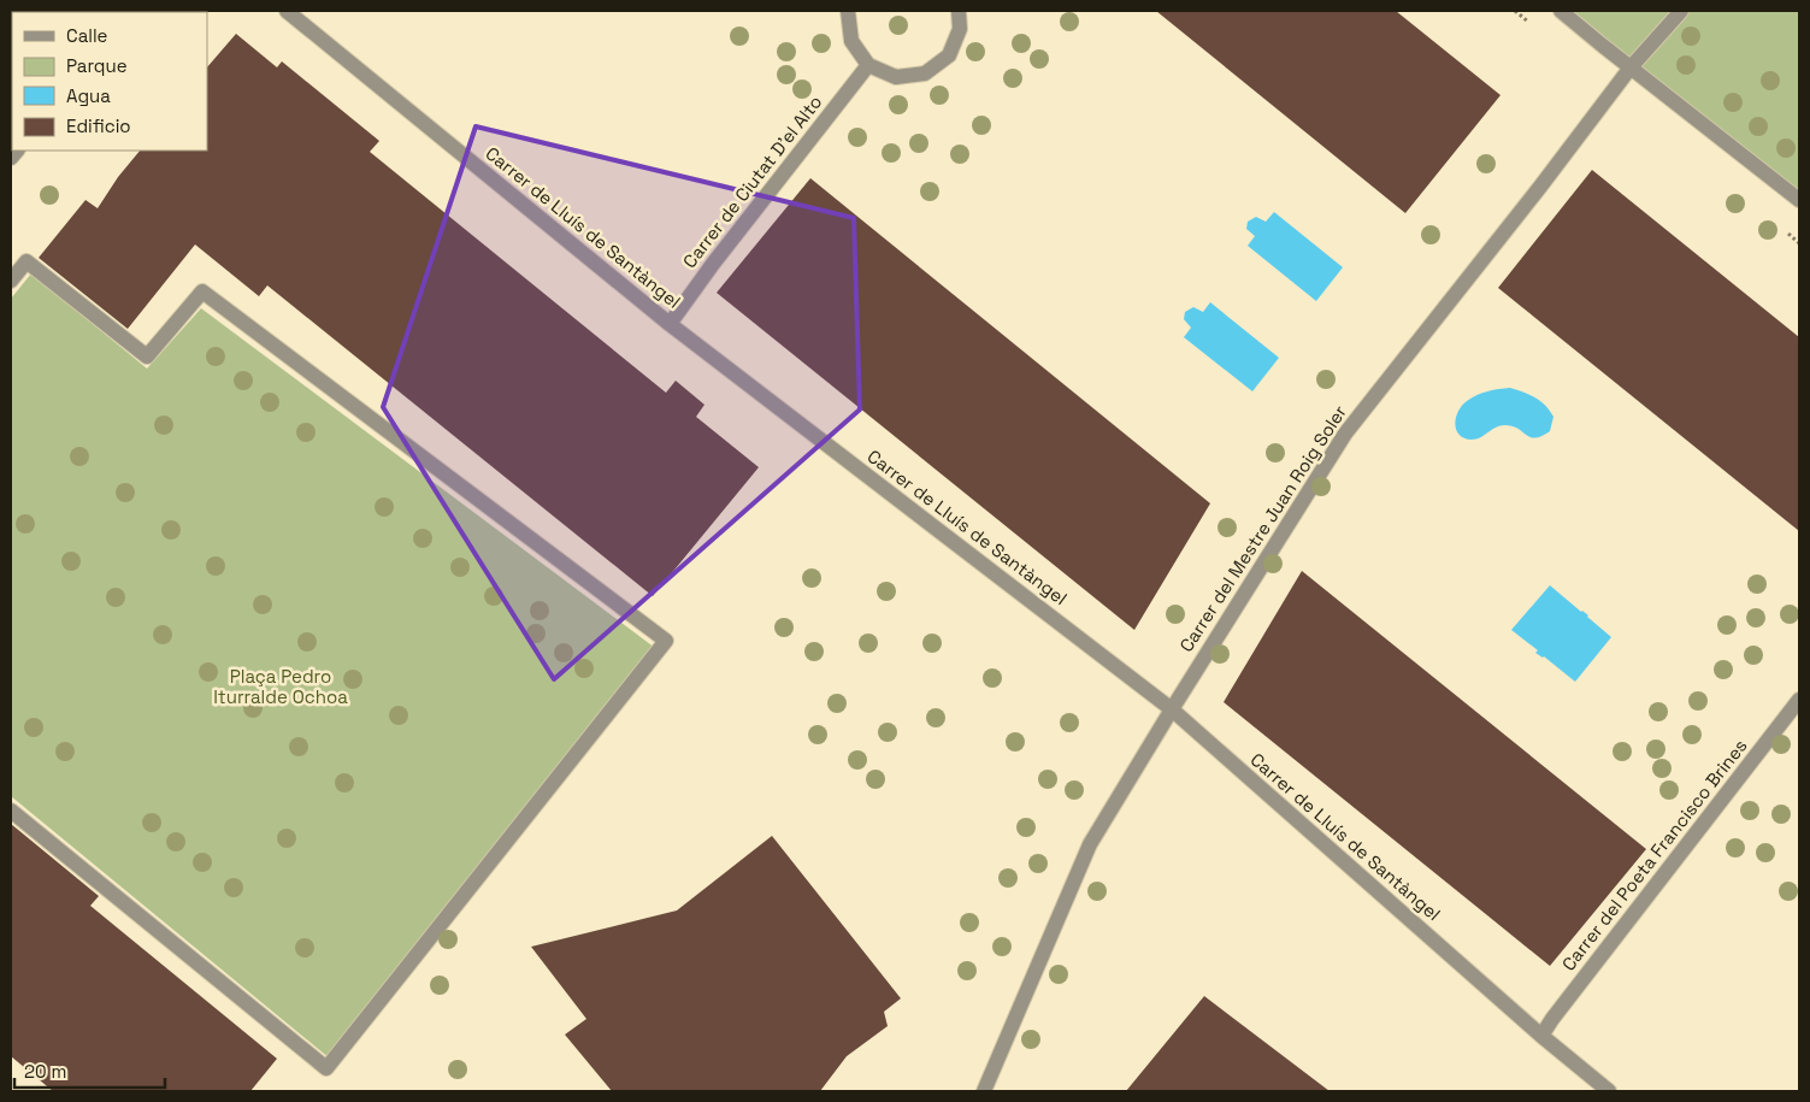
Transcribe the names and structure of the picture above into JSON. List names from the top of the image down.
{
  "streets": {
    "street": [
      "Carrer de Ciutat D'el Alto",
      "Carrer de Lluís de Santàngel",
      "Carrer del Mestre Juan Roig Soler",
      "Carrer del Poeta Francisco Brines"
    ]
  },
  "crossings": [
    ["Carrer de Ciutat D'el Alto", "Carrer de Lluís de Santàngel"],
    ["Carrer de Lluís de Santàngel", "Carrer del Mestre Juan Roig Soler"],
    ["Carrer de Lluís de Santàngel", "Carrer del Poeta Francisco Brines"]
  ],
  "parks": ["Plaça Pedro Iturralde Ochoa"],
  "legend": [
    "Calle",
    "Parque",
    "Agua",
    "Edificio"
  ],
  "scale_bar": "20 m"
}
